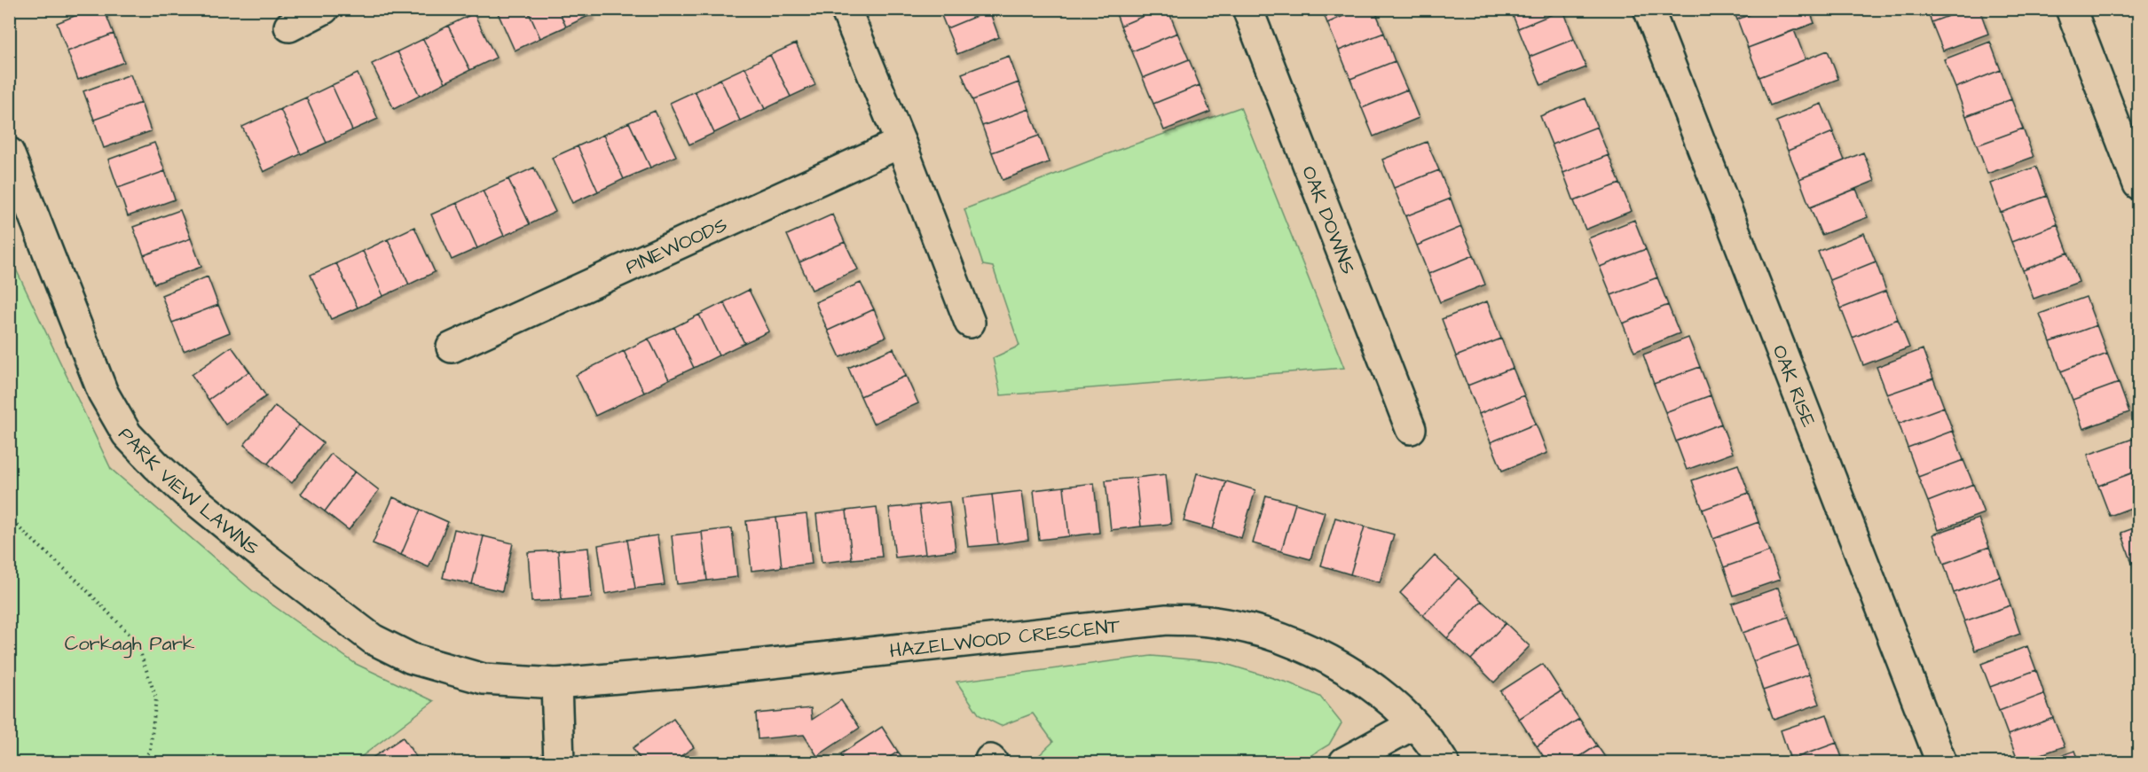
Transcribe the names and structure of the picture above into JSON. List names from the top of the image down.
{
  "streets": {
    "street": [
      "OAK DOWNS",
      "PINEWOODS",
      "OAK RISE",
      "PARK VIEW LAWNS",
      "HAZELWOOD CRESCENT"
    ]
  },
  "crossings": [
    ["PARK VIEW LAWNS", "HAZELWOOD CRESCENT"]
  ],
  "parks": ["Corkagh Park"]
}
